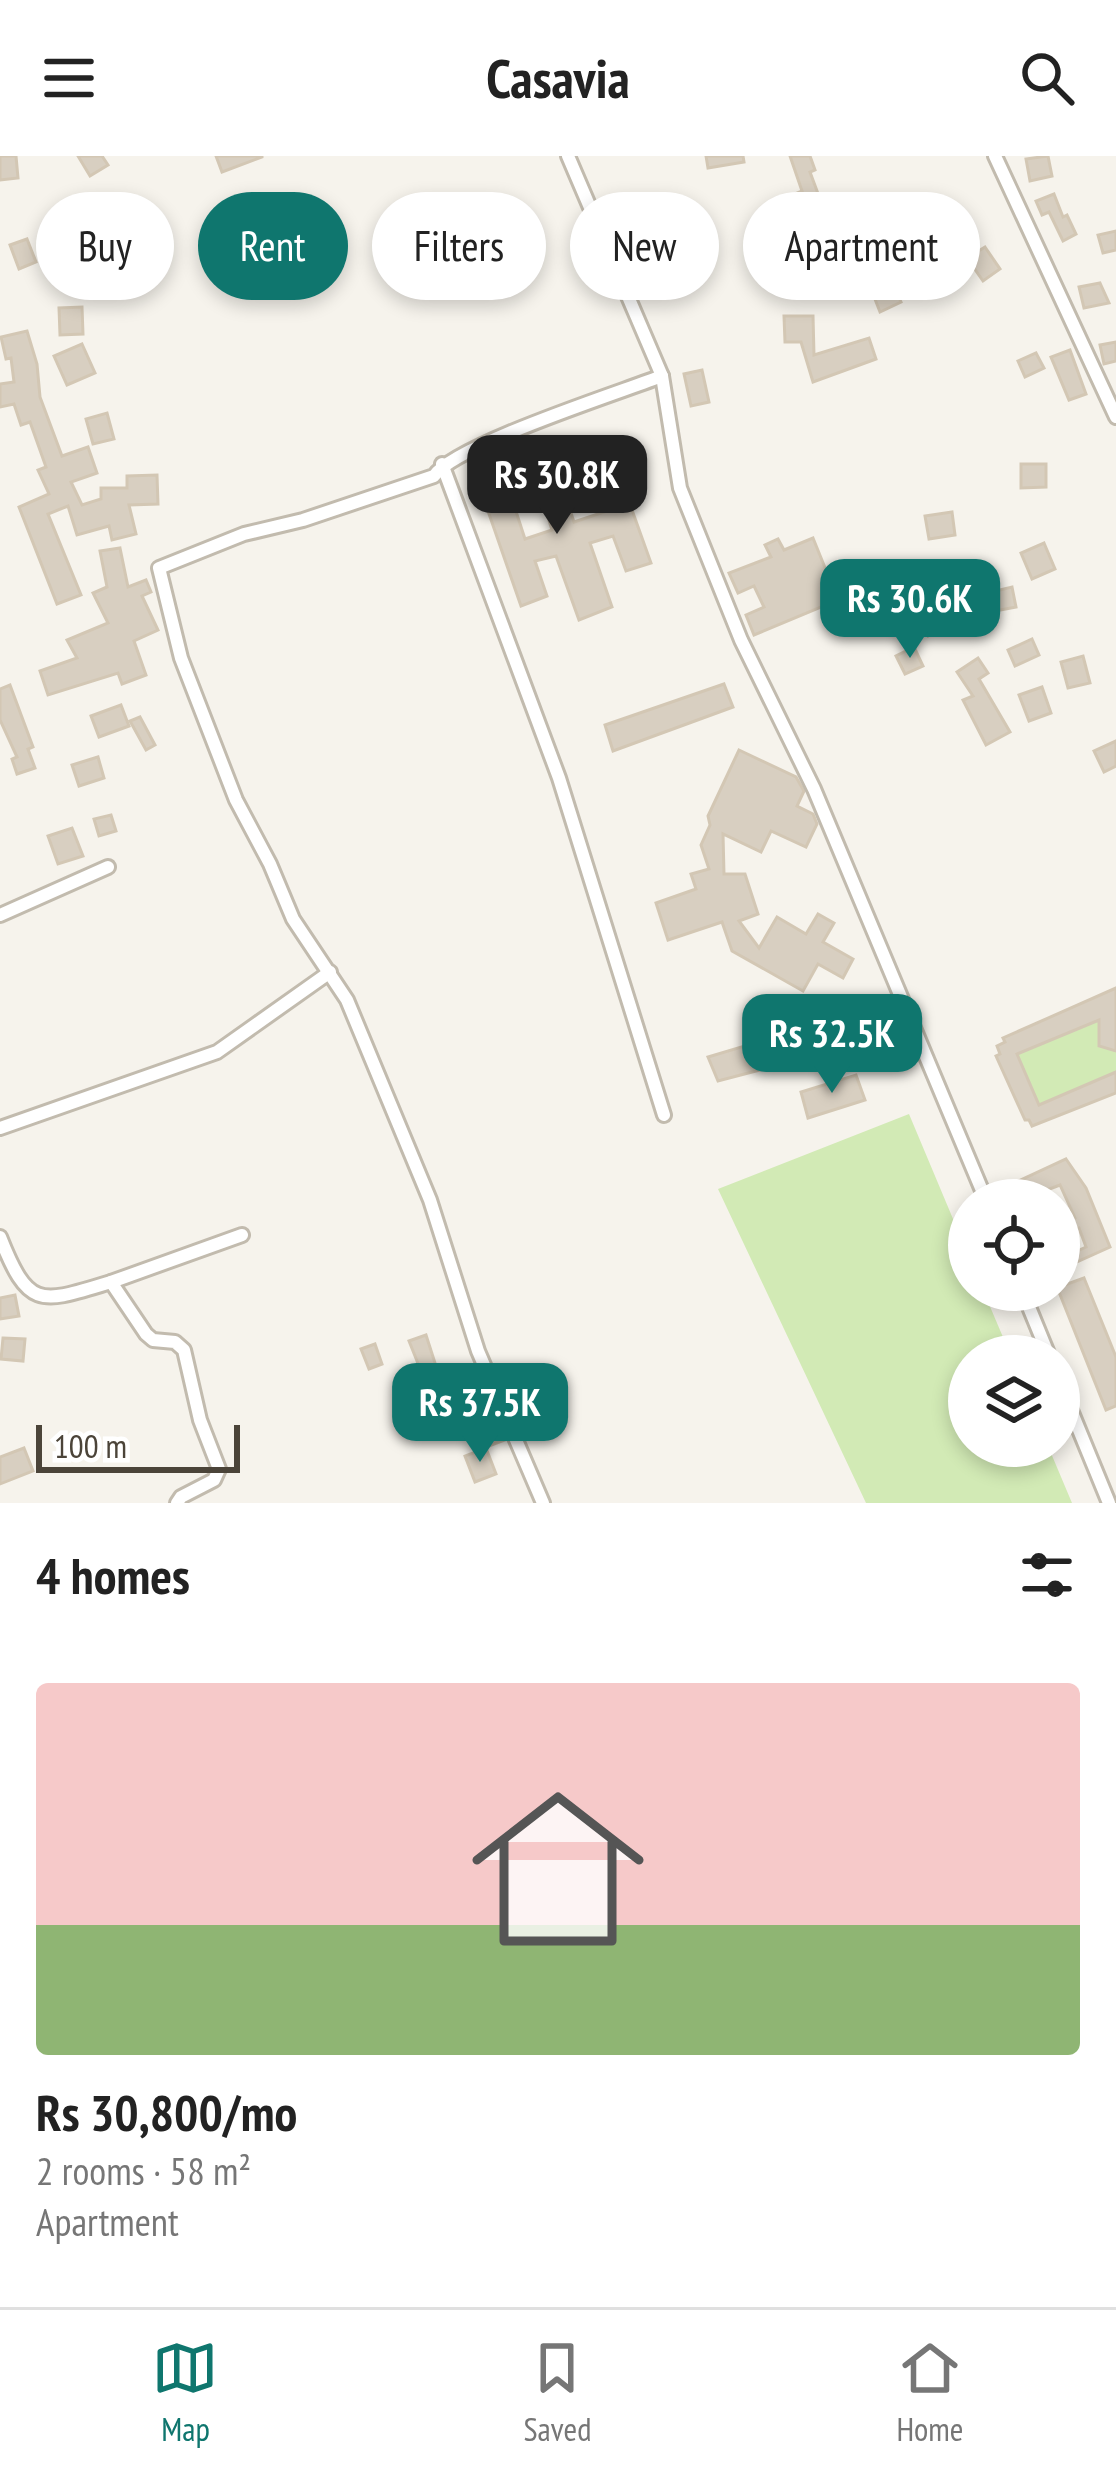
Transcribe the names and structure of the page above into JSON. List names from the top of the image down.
{
  "scale_bar": "100 m",
  "page": {
    "header": "Casavia",
    "chip": [
      "Buy",
      "Rent",
      "Filters",
      "New",
      "Apartment"
    ],
    "price": [
      "Rs 30.8K",
      "Rs 30.6K",
      "Rs 32.5K",
      "Rs 37.5K"
    ],
    "scale": "100 m",
    "heading": "4 homes",
    "list": [
      {
        "name": "Rs 30,800/mo",
        "note": "2 rooms · 58 m² · Apartment"
      }
    ],
    "tabs": ["Map", "Saved", "Home"]
  }
}
